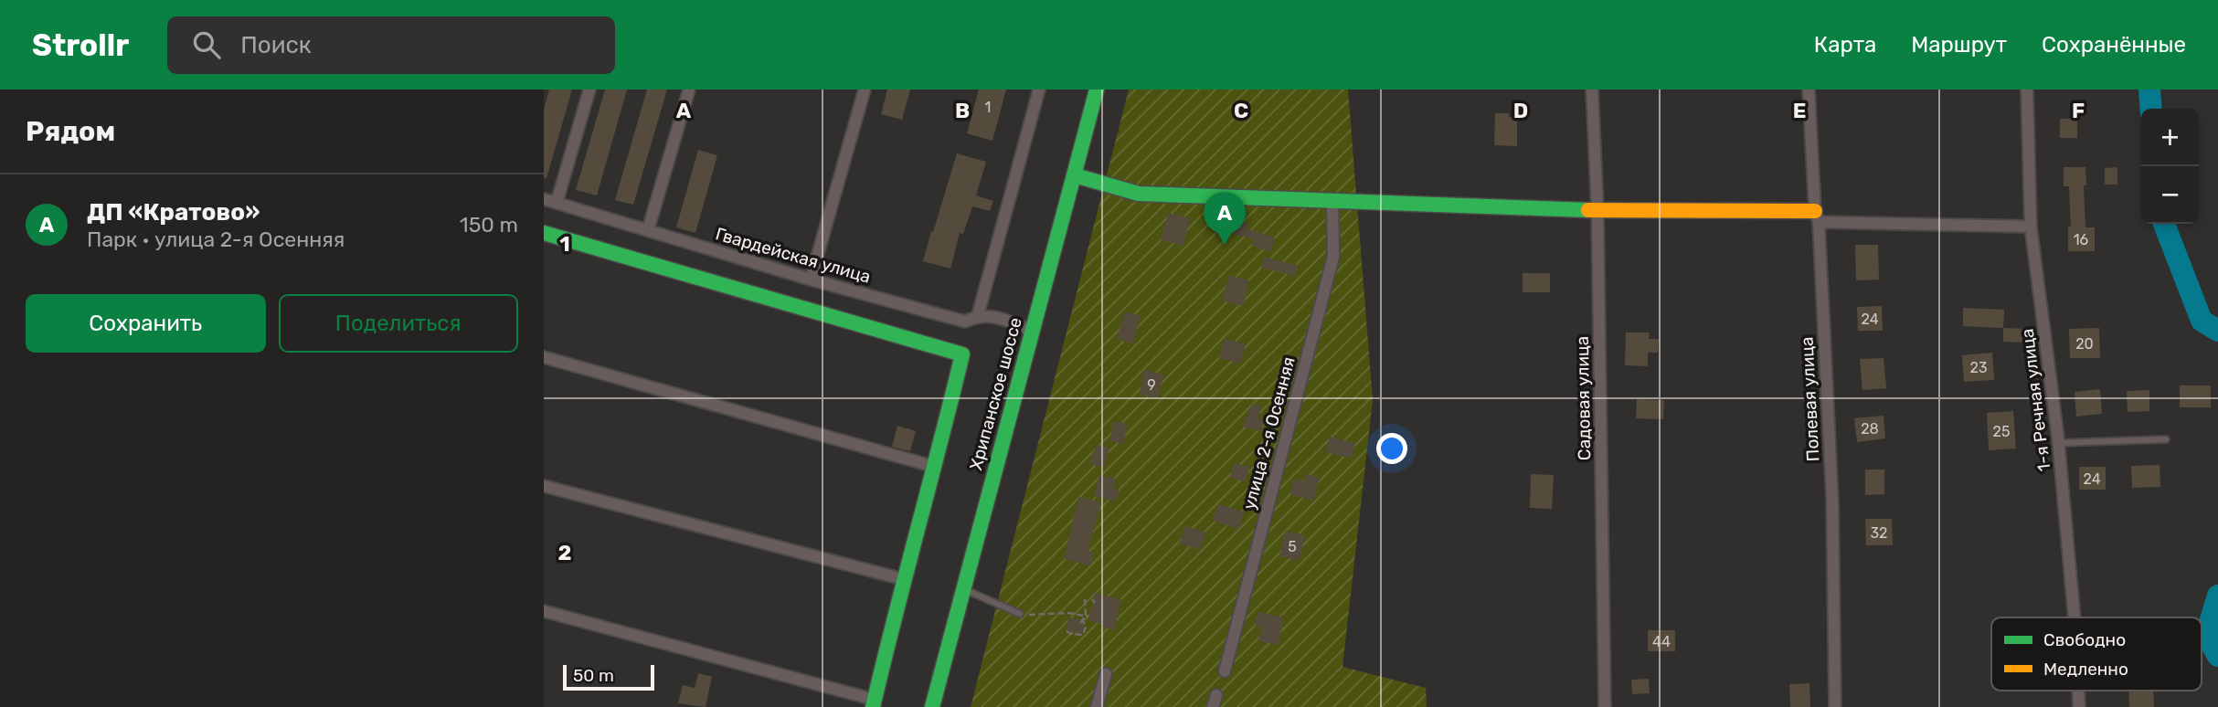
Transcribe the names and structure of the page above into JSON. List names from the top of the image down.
{
  "streets": {
    "street": [
      "Гвардейская улица",
      "Хрипанское шоссе",
      "Садовая улица",
      "Полевая улица",
      "1-я Речная улица",
      "улица 2-я Осенняя"
    ]
  },
  "crossings": [
    ["Гвардейская улица", "Хрипанское шоссе"]
  ],
  "house_numbers": [
    "1",
    "16",
    "24",
    "20",
    "23",
    "9",
    "28",
    "25",
    "24",
    "32",
    "5",
    "44"
  ],
  "legend": ["Свободно", "Медленно"],
  "scale_bar": "50 m",
  "page": {
    "header": "Strollr",
    "search": "Поиск",
    "nav": ["Карта", "Маршрут", "Сохранённые"],
    "heading": "Рядом",
    "map_buttons": ["+", "−"],
    "list": [
      {
        "mark": "A",
        "name": "ДП «Кратово»",
        "note": "Парк · улица 2-я Осенняя",
        "value": "150 m"
      }
    ],
    "pins": "A",
    "buttons": ["Сохранить", "Поделиться"],
    "scale": "50 m"
  },
  "grid": {
    "columns": [
      "A",
      "B",
      "C",
      "D",
      "E",
      "F"
    ],
    "rows": ["1", "2"]
  }
}
